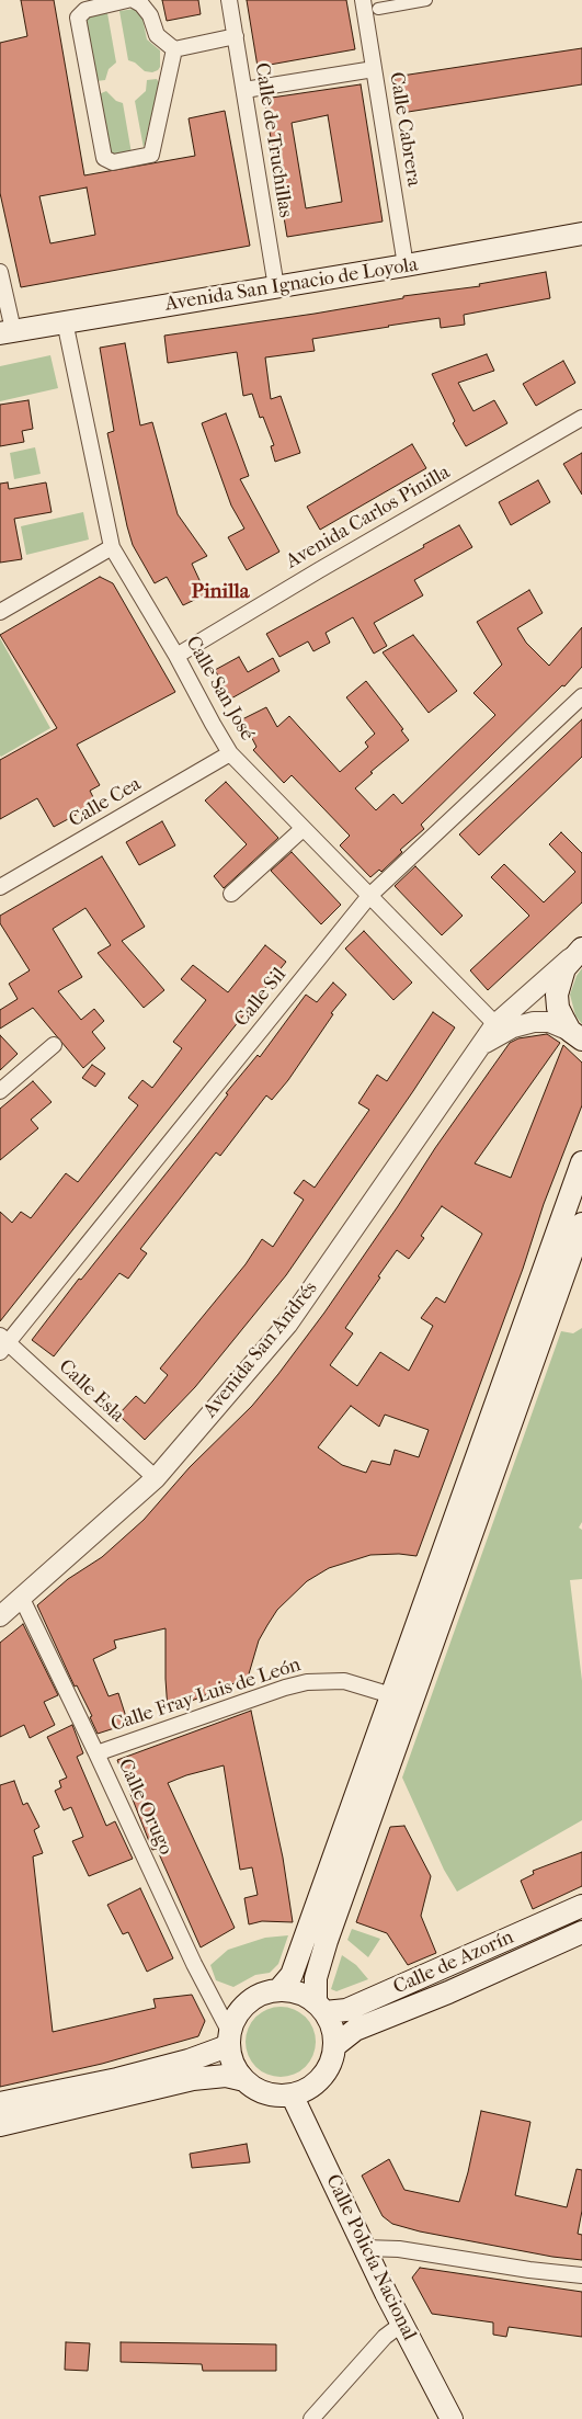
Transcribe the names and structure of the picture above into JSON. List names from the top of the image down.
{
  "streets": {
    "main road": ["Avenida San Ignacio de Loyola", "Calle de Azorín", "Calle Policía Nacional"],
    "street": [
      "Calle Cabrera",
      "Calle de Truchillas",
      "Avenida Carlos Pinilla",
      "Calle San José",
      "Calle Cea",
      "Calle Sil",
      "Avenida San Andrés",
      "Calle Esla",
      "Calle Fray Luis de León",
      "Calle Orugo"
    ]
  },
  "crossings": [
    ["Calle Cabrera", "Avenida San Ignacio de Loyola"],
    ["Calle de Truchillas", "Avenida San Ignacio de Loyola"],
    ["Avenida San Ignacio de Loyola", "Calle San José"],
    ["Avenida Carlos Pinilla", "Calle San José"],
    ["Calle San José", "Calle Cea"],
    ["Calle San José", "Calle Sil"],
    ["Calle San José", "Avenida San Andrés"],
    ["Calle Sil", "Calle Esla"],
    ["Avenida San Andrés", "Calle Esla"],
    ["Avenida San Andrés", "Calle Orugo"],
    ["Calle Fray Luis de León", "Calle Orugo"],
    ["Calle Orugo", "Calle de Azorín"],
    ["Calle Orugo", "Calle Policía Nacional"],
    ["Calle de Azorín", "Calle Policía Nacional"]
  ],
  "districts": ["Pinilla"]
}
